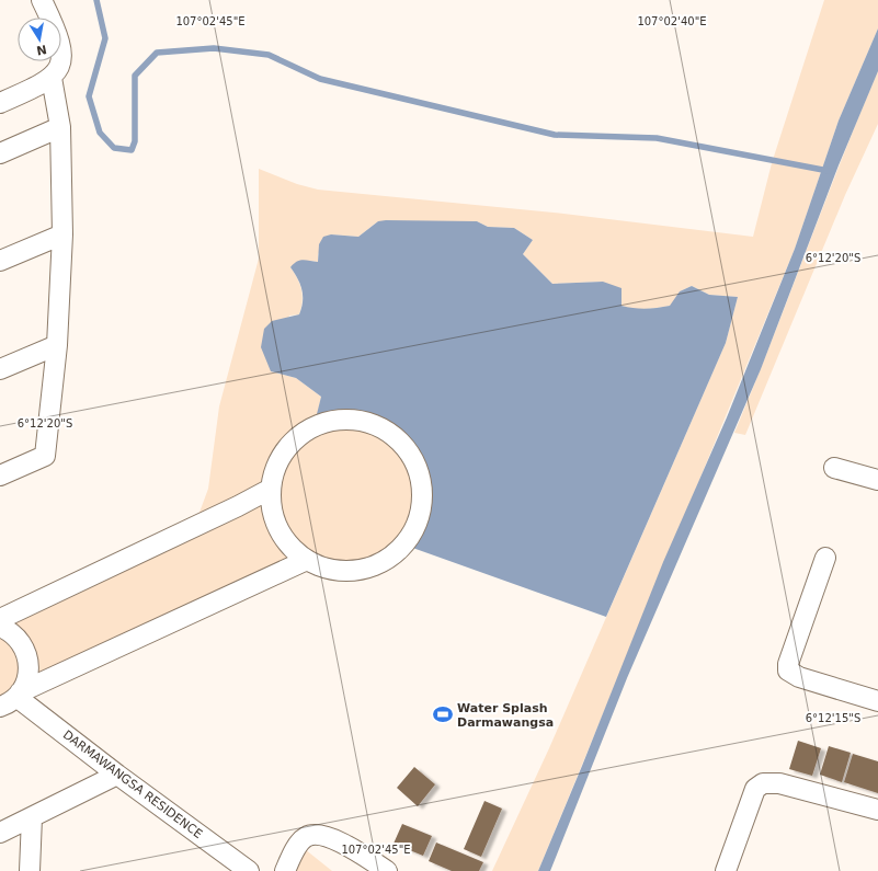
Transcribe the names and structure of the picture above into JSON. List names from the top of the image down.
{
  "streets": {
    "street": ["DARMAWANGSA RESIDENCE"]
  },
  "places": {
    "sports": ["Water Splash Darmawangsa"]
  },
  "north": "bottom",
  "coordinates": [
    "107°02'45\"E",
    "107°02'40\"E",
    "6°12'20\"S",
    "6°12'15\"S"
  ]
}
